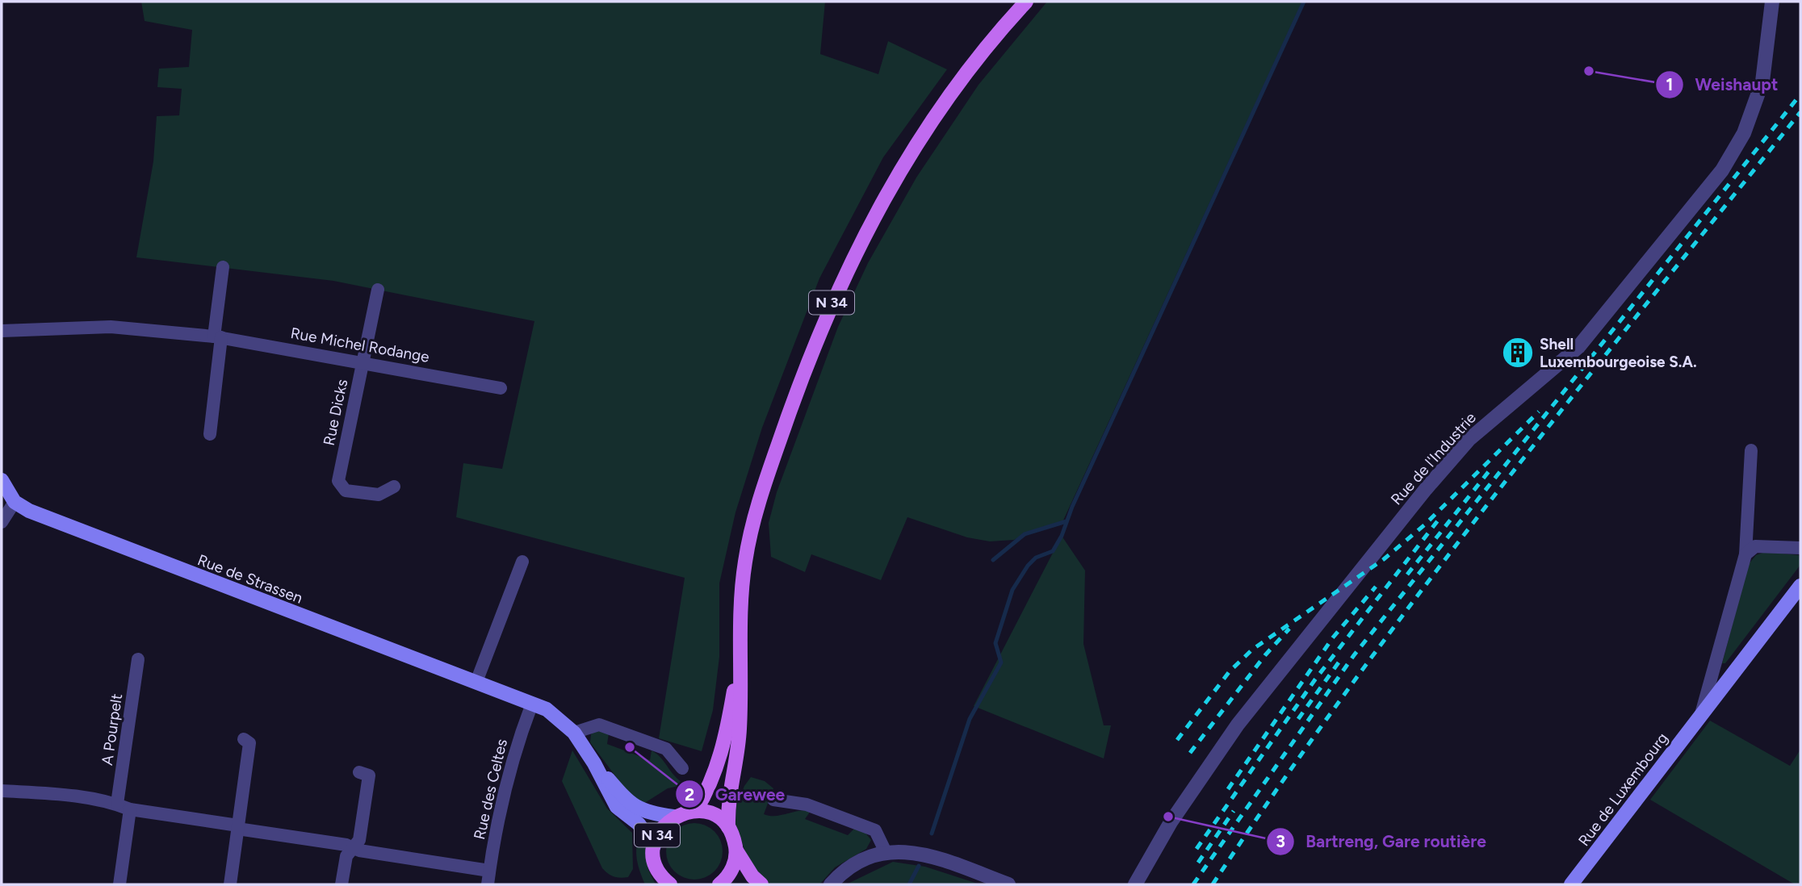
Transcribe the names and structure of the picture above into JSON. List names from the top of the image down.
{
  "streets": {
    "main road": ["N 34", "Rue de Strassen", "Rue de Luxembourg"],
    "street": [
      "Rue Michel Rodange",
      "Rue Dicks",
      "Rue de l'Industrie",
      "A Pourpelt",
      "Rue des Celtes"
    ]
  },
  "crossings": [
    ["N 34", "Rue de Strassen"],
    ["Rue Michel Rodange", "Rue Dicks"],
    ["Rue de Strassen", "Rue des Celtes"]
  ],
  "places": {
    "other": ["Weishaupt", "Garewee", "Bartreng, Gare routière"],
    "building": ["Shell Luxembourgeoise S.A."]
  }
}
